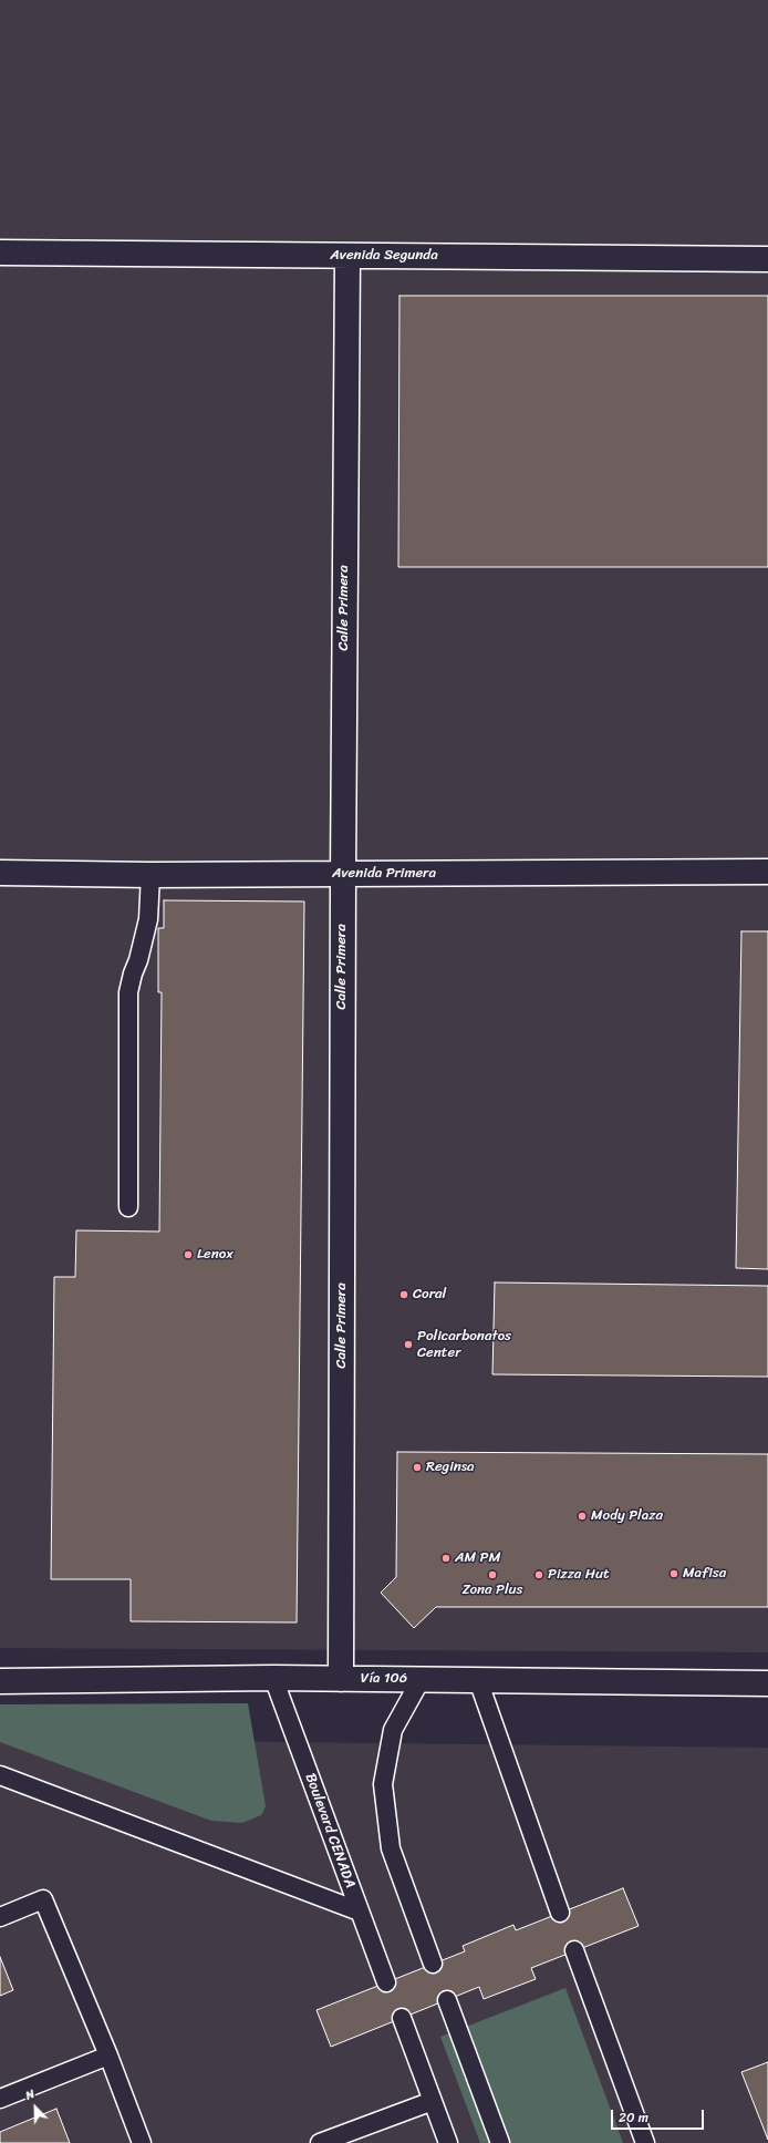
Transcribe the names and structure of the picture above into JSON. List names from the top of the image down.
{
  "streets": {
    "street": [
      "Avenida Segunda",
      "Calle Primera",
      "Avenida Primera",
      "Vía 106"
    ],
    "lane": ["Boulevard CENADA"]
  },
  "crossings": [
    ["Avenida Segunda", "Calle Primera"],
    ["Calle Primera", "Avenida Primera"],
    ["Calle Primera", "Vía 106"],
    ["Vía 106", "Boulevard CENADA"]
  ],
  "places": [
    "Lenox",
    "Coral",
    "Policarbonatos Center",
    "Reginsa",
    "Mody Plaza",
    "AM PM",
    "Mafisa",
    "Zona Plus",
    "Pizza Hut"
  ],
  "scale_bar": "20 m",
  "north": "top left"
}
